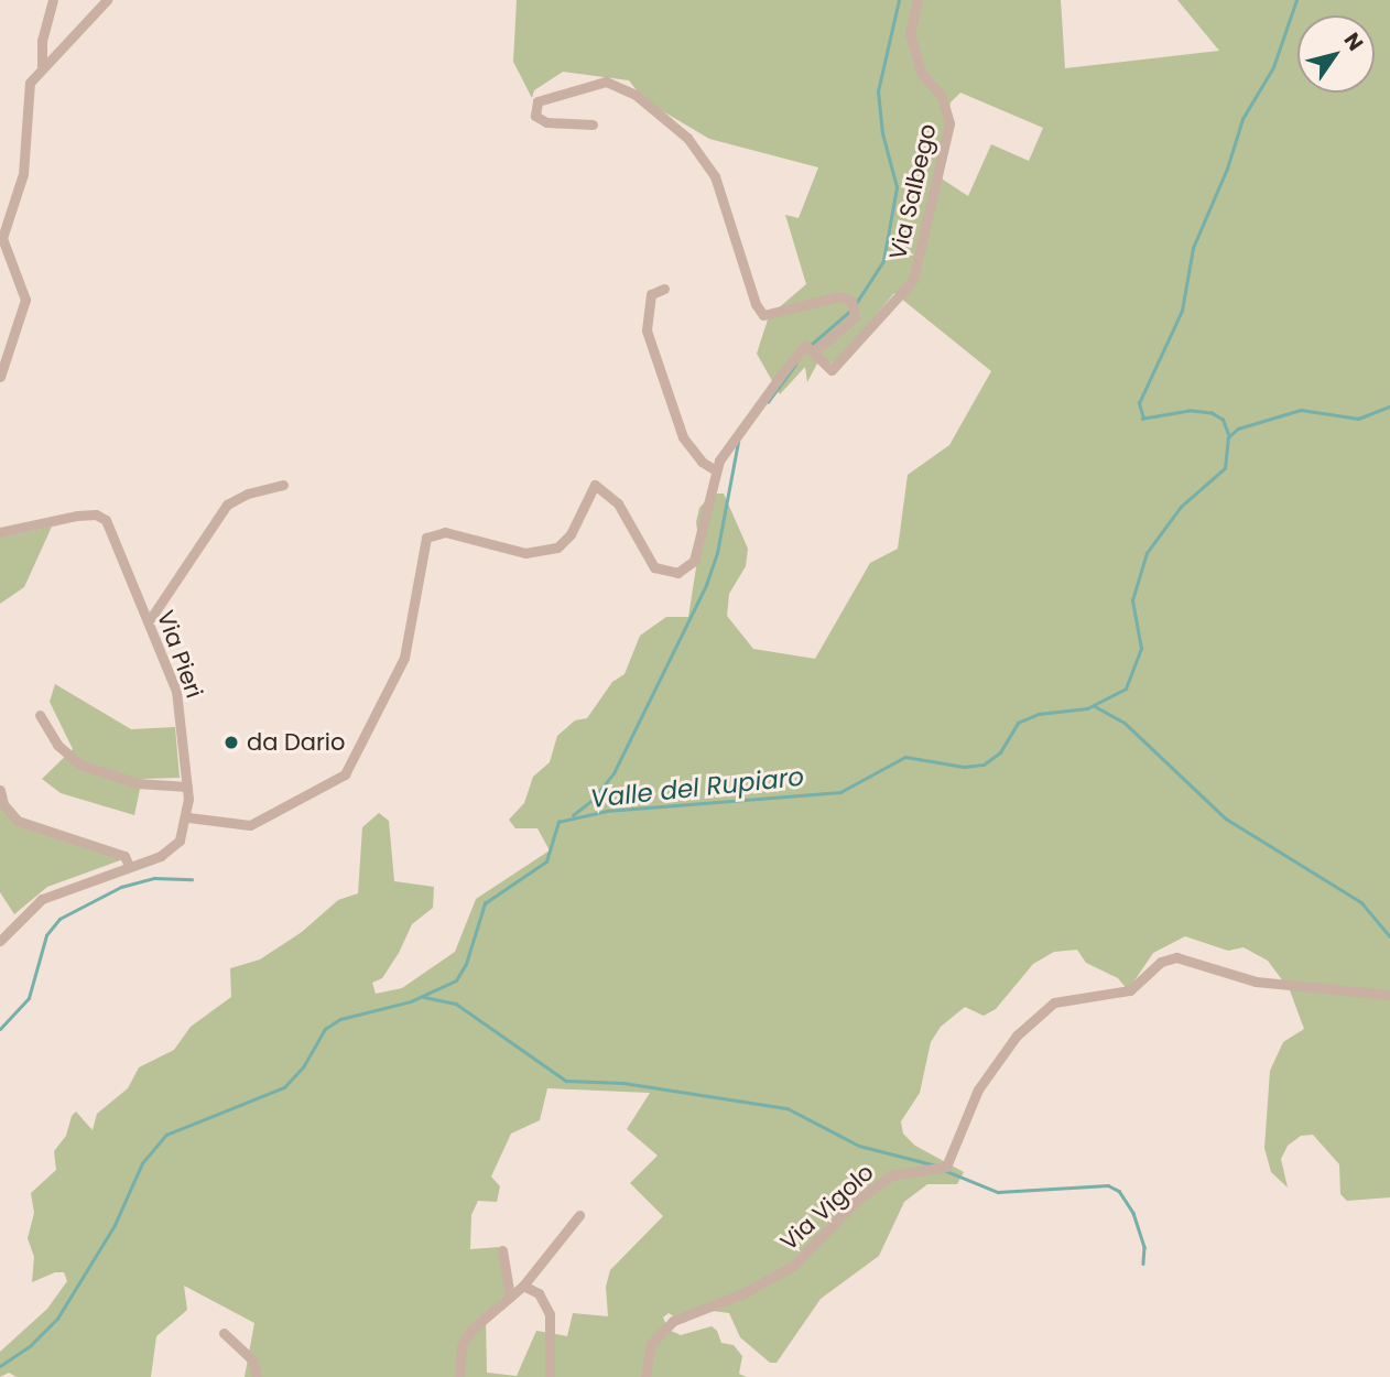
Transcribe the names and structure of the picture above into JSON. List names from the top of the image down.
{
  "streets": {
    "street": ["Via Salbego", "Via Pieri", "Via Vigolo"]
  },
  "water": ["Valle del Rupiaro"],
  "places": ["da Dario"],
  "north": "top right"
}
